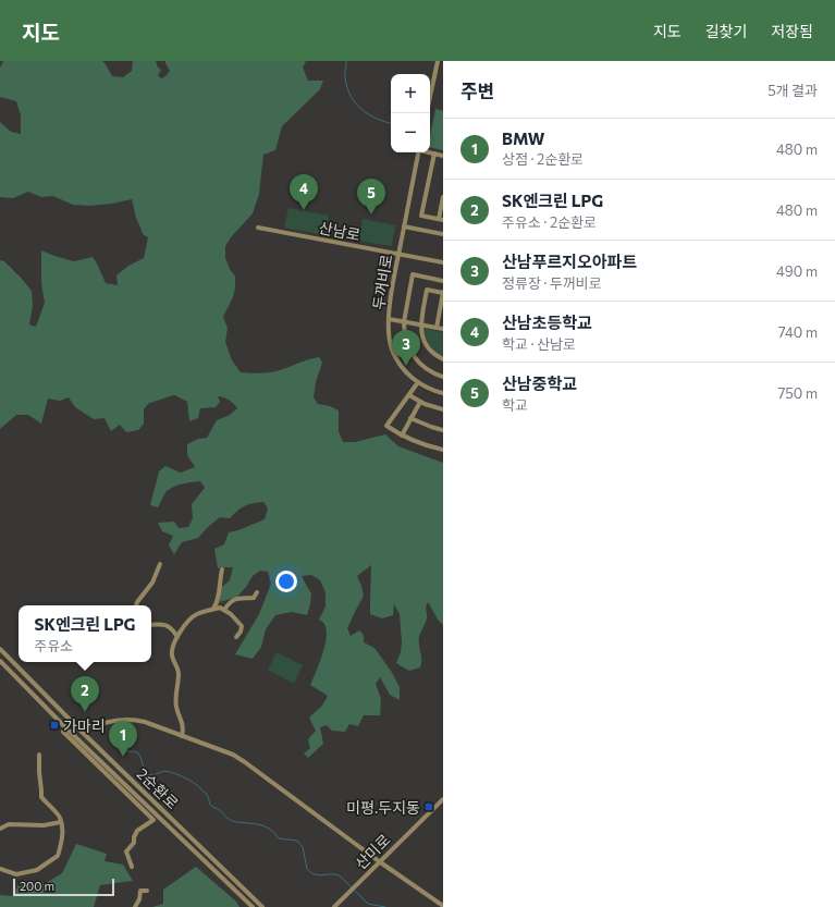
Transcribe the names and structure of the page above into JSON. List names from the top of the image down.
{
  "streets": {
    "street": [
      "산남로",
      "두꺼비로",
      "2순환로",
      "산미로"
    ]
  },
  "crossings": [
    ["산남로", "두꺼비로"]
  ],
  "places": {
    "transit": ["가마리", "미평.두지동"]
  },
  "scale_bar": "200 m",
  "page": {
    "header": "지도",
    "nav": ["지도", "길찾기", "저장됨"],
    "heading": ["주변", "5개 결과"],
    "map_buttons": ["+", "−"],
    "list": [
      {
        "mark": "1",
        "name": "BMW",
        "note": "상점 · 2순환로",
        "value": "480 m"
      },
      {
        "mark": "2",
        "name": "SK엔크린 LPG",
        "note": "주유소 · 2순환로",
        "value": "480 m"
      },
      {
        "mark": "3",
        "name": "산남푸르지오아파트",
        "note": "정류장 · 두꺼비로",
        "value": "490 m"
      },
      {
        "mark": "4",
        "name": "산남초등학교",
        "note": "학교 · 산남로",
        "value": "740 m"
      },
      {
        "mark": "5",
        "name": "산남중학교",
        "note": "학교",
        "value": "750 m"
      }
    ],
    "pins": [
      "4",
      "5",
      "3",
      "2",
      "1"
    ],
    "popup": ["SK엔크린 LPG", "주유소"],
    "scale": "200 m"
  }
}
